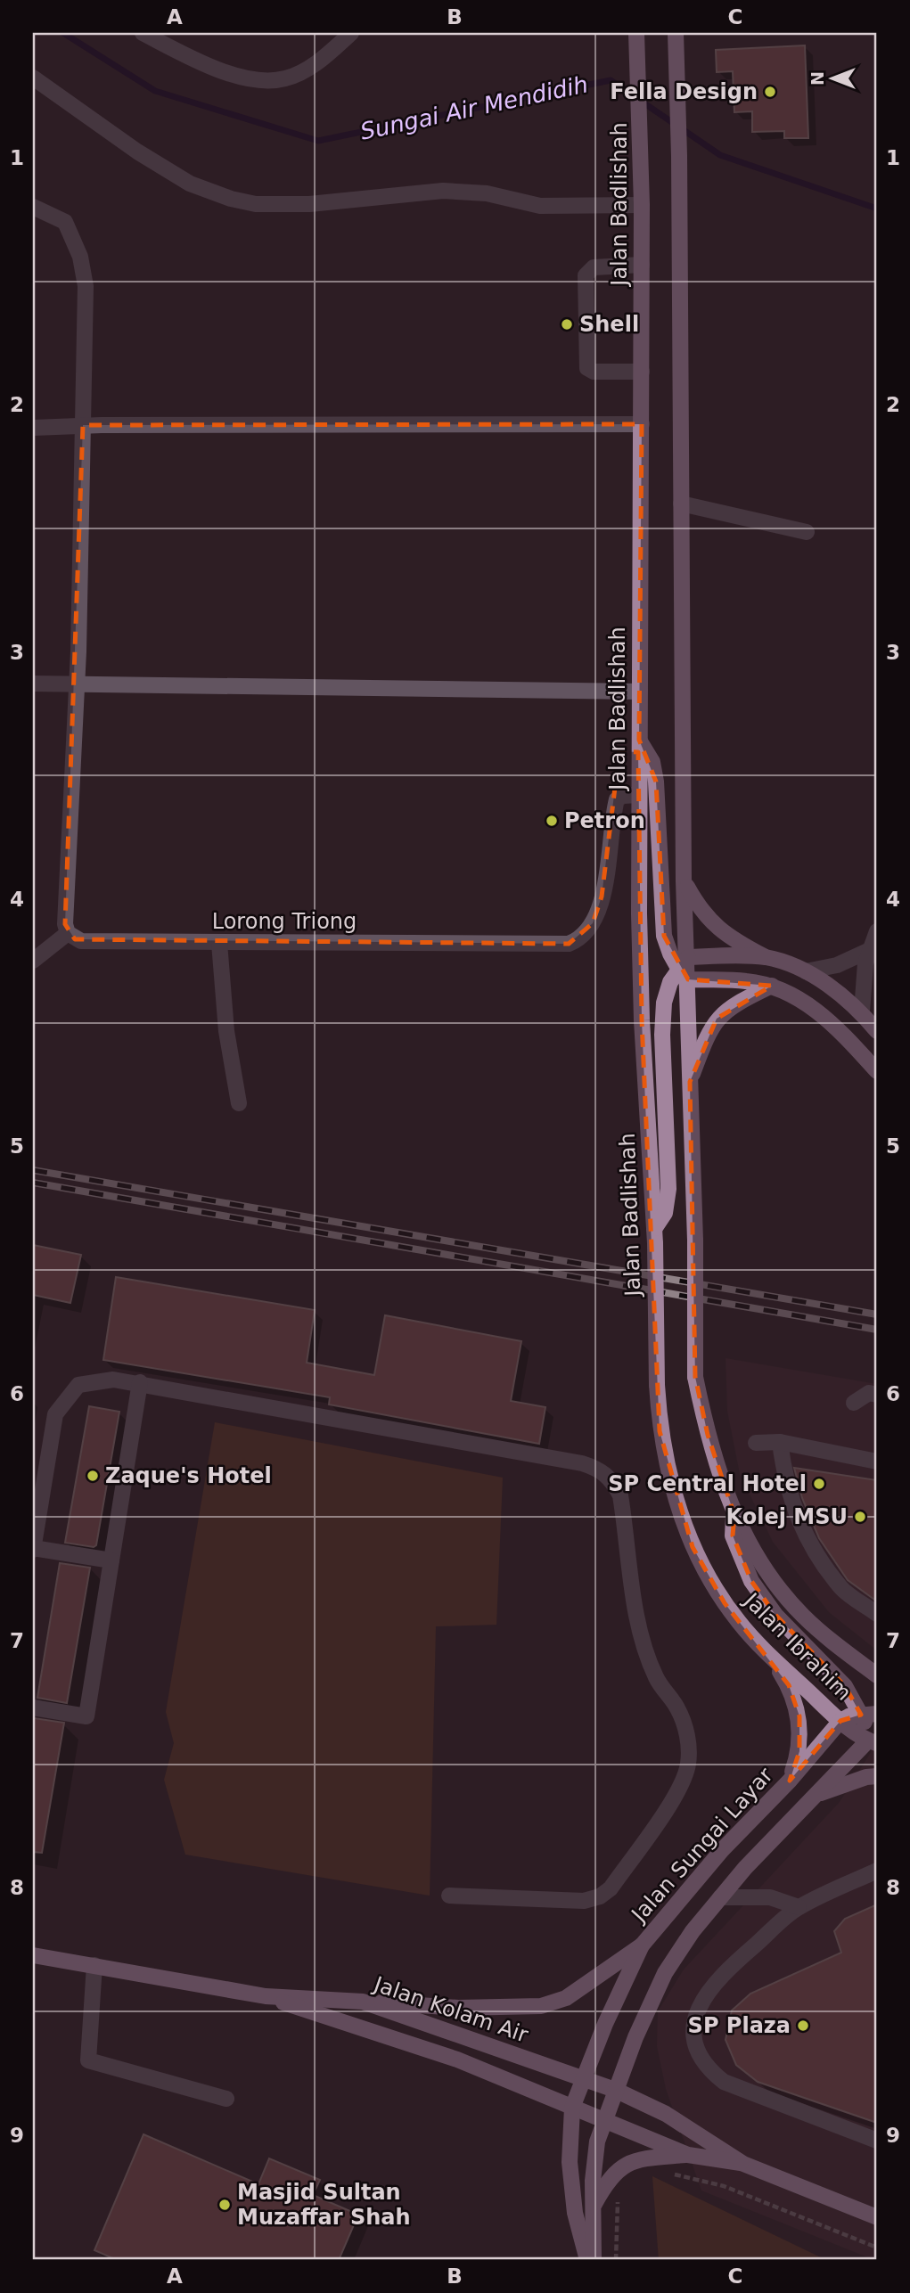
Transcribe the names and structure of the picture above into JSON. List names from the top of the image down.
{
  "streets": {
    "main road": [
      "Jalan Badlishah",
      "Jalan Ibrahim",
      "Jalan Sungai Layar",
      "Jalan Kolam Air"
    ],
    "street": ["Lorong Triong"]
  },
  "crossings": [
    ["Jalan Badlishah", "Lorong Triong"],
    ["Jalan Badlishah", "Jalan Ibrahim"],
    ["Jalan Ibrahim", "Jalan Sungai Layar"],
    ["Jalan Sungai Layar", "Jalan Kolam Air"]
  ],
  "water": ["Sungai Air Mendidih"],
  "places": [
    "Fella Design",
    "Shell",
    "Petron",
    "Zaque's Hotel",
    "SP Central Hotel",
    "Kolej MSU",
    "SP Plaza",
    "Masjid Sultan Muzaffar Shah"
  ],
  "north": "left",
  "grid": {
    "columns": ["A", "B", "C"],
    "rows": [
      "1",
      "2",
      "3",
      "4",
      "5",
      "6",
      "7",
      "8",
      "9"
    ]
  }
}
